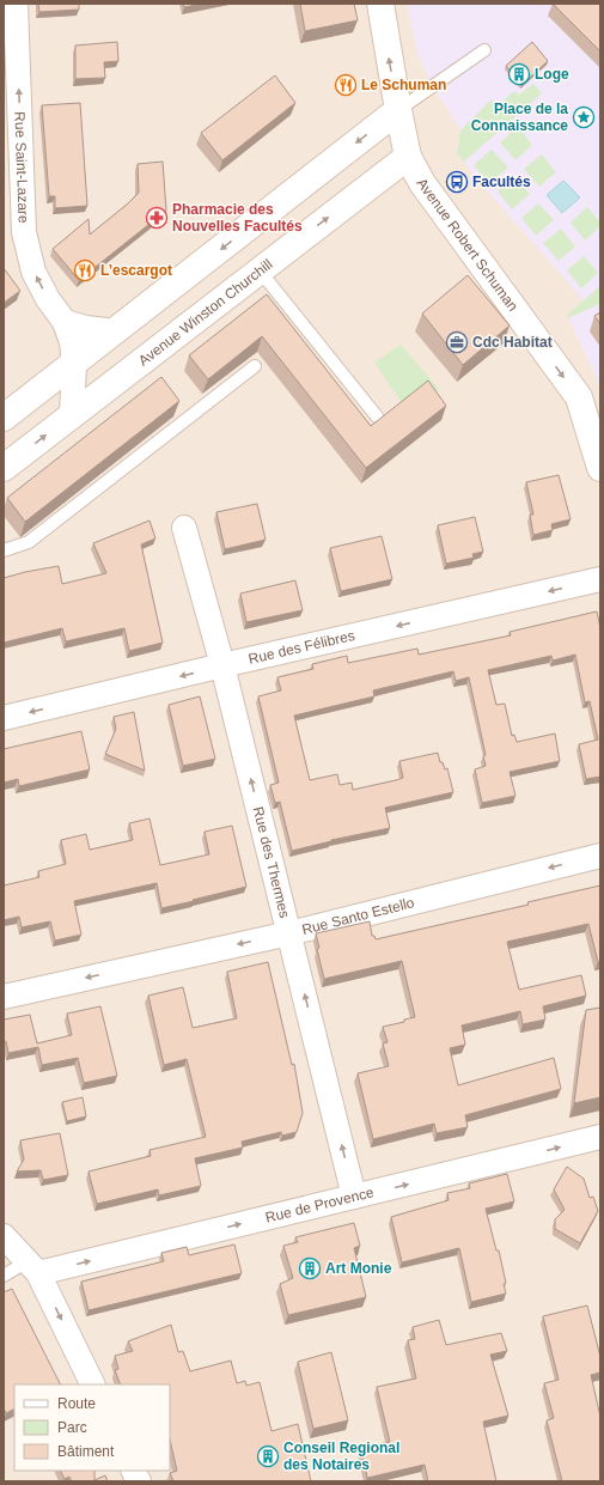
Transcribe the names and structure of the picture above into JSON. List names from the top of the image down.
{
  "streets": {
    "street": [
      "Rue Saint-Lazare",
      "Avenue Robert Schuman",
      "Avenue Winston Churchill",
      "Rue des Félibres",
      "Rue des Thermes",
      "Rue Santo Estello",
      "Rue de Provence"
    ]
  },
  "crossings": [
    ["Rue Saint-Lazare", "Avenue Winston Churchill"],
    ["Avenue Robert Schuman", "Avenue Winston Churchill"],
    ["Rue des Félibres", "Rue des Thermes"],
    ["Rue des Thermes", "Rue Santo Estello"],
    ["Rue des Thermes", "Rue de Provence"]
  ],
  "one_way": [
    "Rue Saint-Lazare",
    "Rue des Félibres",
    "Rue des Thermes",
    "Rue Santo Estello",
    "Rue de Provence"
  ],
  "places": {
    "building": ["Loge", "Art Monie", "Conseil Regional des Notaires"],
    "restaurant": ["Le Schuman", "L’escargot"],
    "place": ["Place de la Connaissance"],
    "bus stop": ["Facultés"],
    "pharmacy": ["Pharmacie des Nouvelles Facultés"],
    "office": ["Cdc Habitat"]
  },
  "legend": ["Route", "Parc", "Bâtiment"]
}
